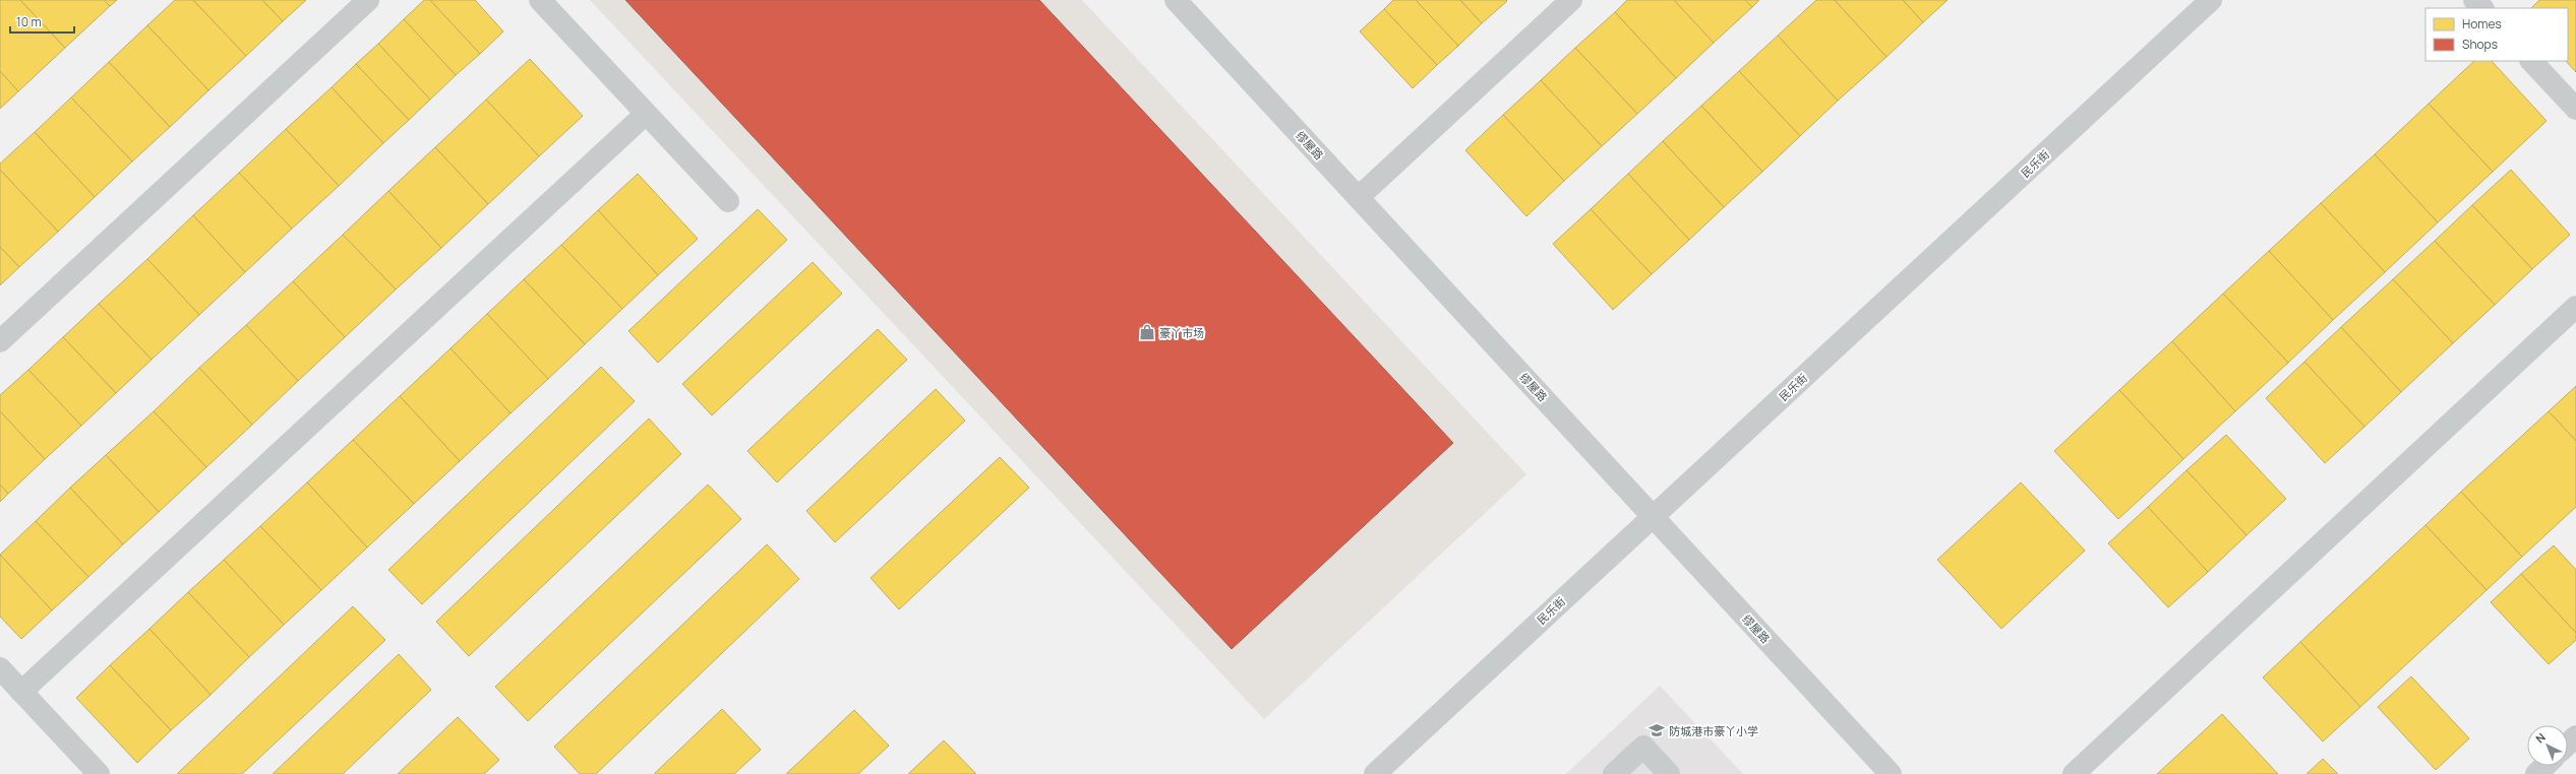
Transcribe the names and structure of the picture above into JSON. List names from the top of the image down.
{
  "streets": {
    "street": ["缪屋路", "民乐街"]
  },
  "crossings": [
    ["缪屋路", "民乐街"]
  ],
  "places": {
    "shop": ["豪丫市场"],
    "school or university": ["防城港市豪丫小学"]
  },
  "legend": ["Homes", "Shops"],
  "scale_bar": "10 m",
  "north": "top left"
}
